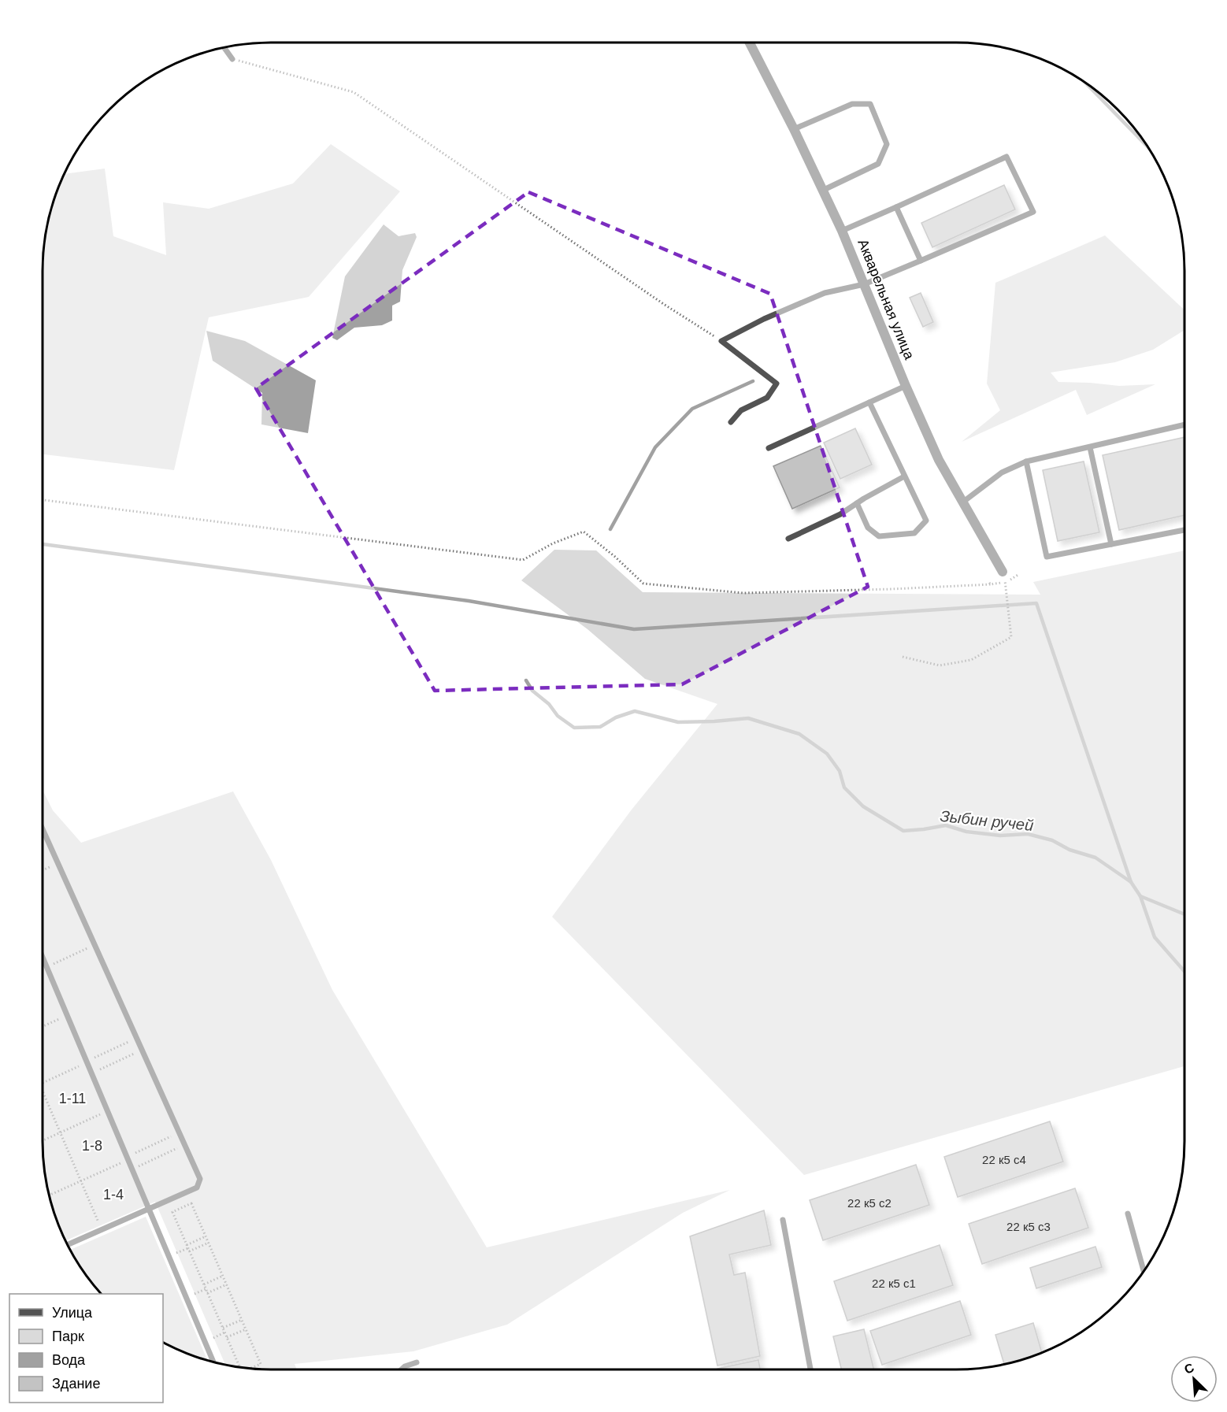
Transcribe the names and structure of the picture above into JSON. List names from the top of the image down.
{
  "streets": {
    "street": ["Акварельная улица"]
  },
  "water": ["Зыбин ручей"],
  "parks": ["1-11", "1-8", "1-4"],
  "house_numbers": [
    "22 к5 с4",
    "22 к5 с2",
    "22 к5 с3",
    "22 к5 с1"
  ],
  "legend": [
    "Улица",
    "Парк",
    "Вода",
    "Здание"
  ],
  "north": "top left"
}
